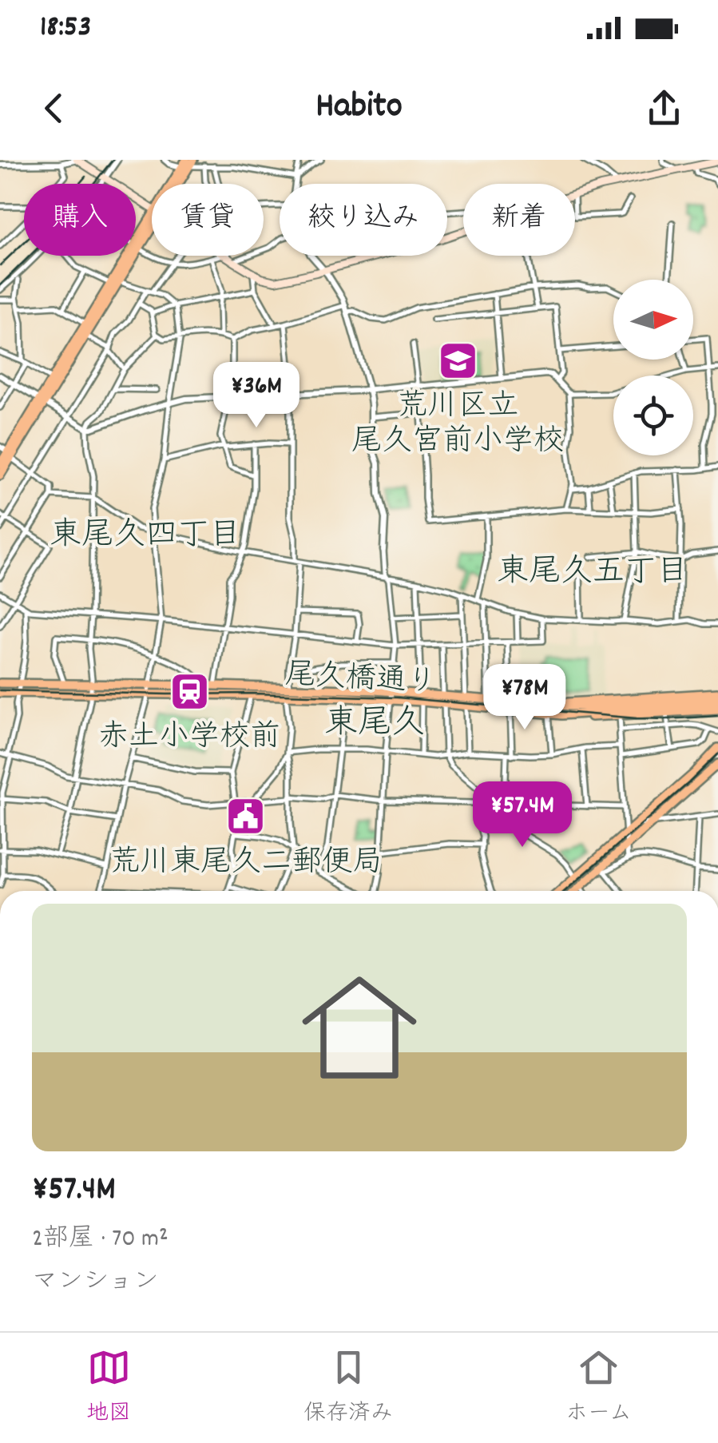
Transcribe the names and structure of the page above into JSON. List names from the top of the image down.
{
  "streets": {
    "main road": ["尾久橋通り"]
  },
  "districts": ["東尾久四丁目", "東尾久五丁目", "東尾久"],
  "places": {
    "school or university": ["荒川区立 尾久宮前小学校"],
    "station": ["赤土小学校前"],
    "public building": ["荒川東尾久二郵便局"]
  },
  "north": "right",
  "page": {
    "status": "18:53",
    "header": "Habito",
    "chip": [
      "購入",
      "賃貸",
      "絞り込み",
      "新着"
    ],
    "price": ["¥36M", "¥78M", "¥57.4M"],
    "list": [
      {
        "name": "¥57.4M",
        "note": "2部屋 · 70 m² · マンション"
      }
    ],
    "tabs": ["地図", "保存済み", "ホーム"]
  }
}
